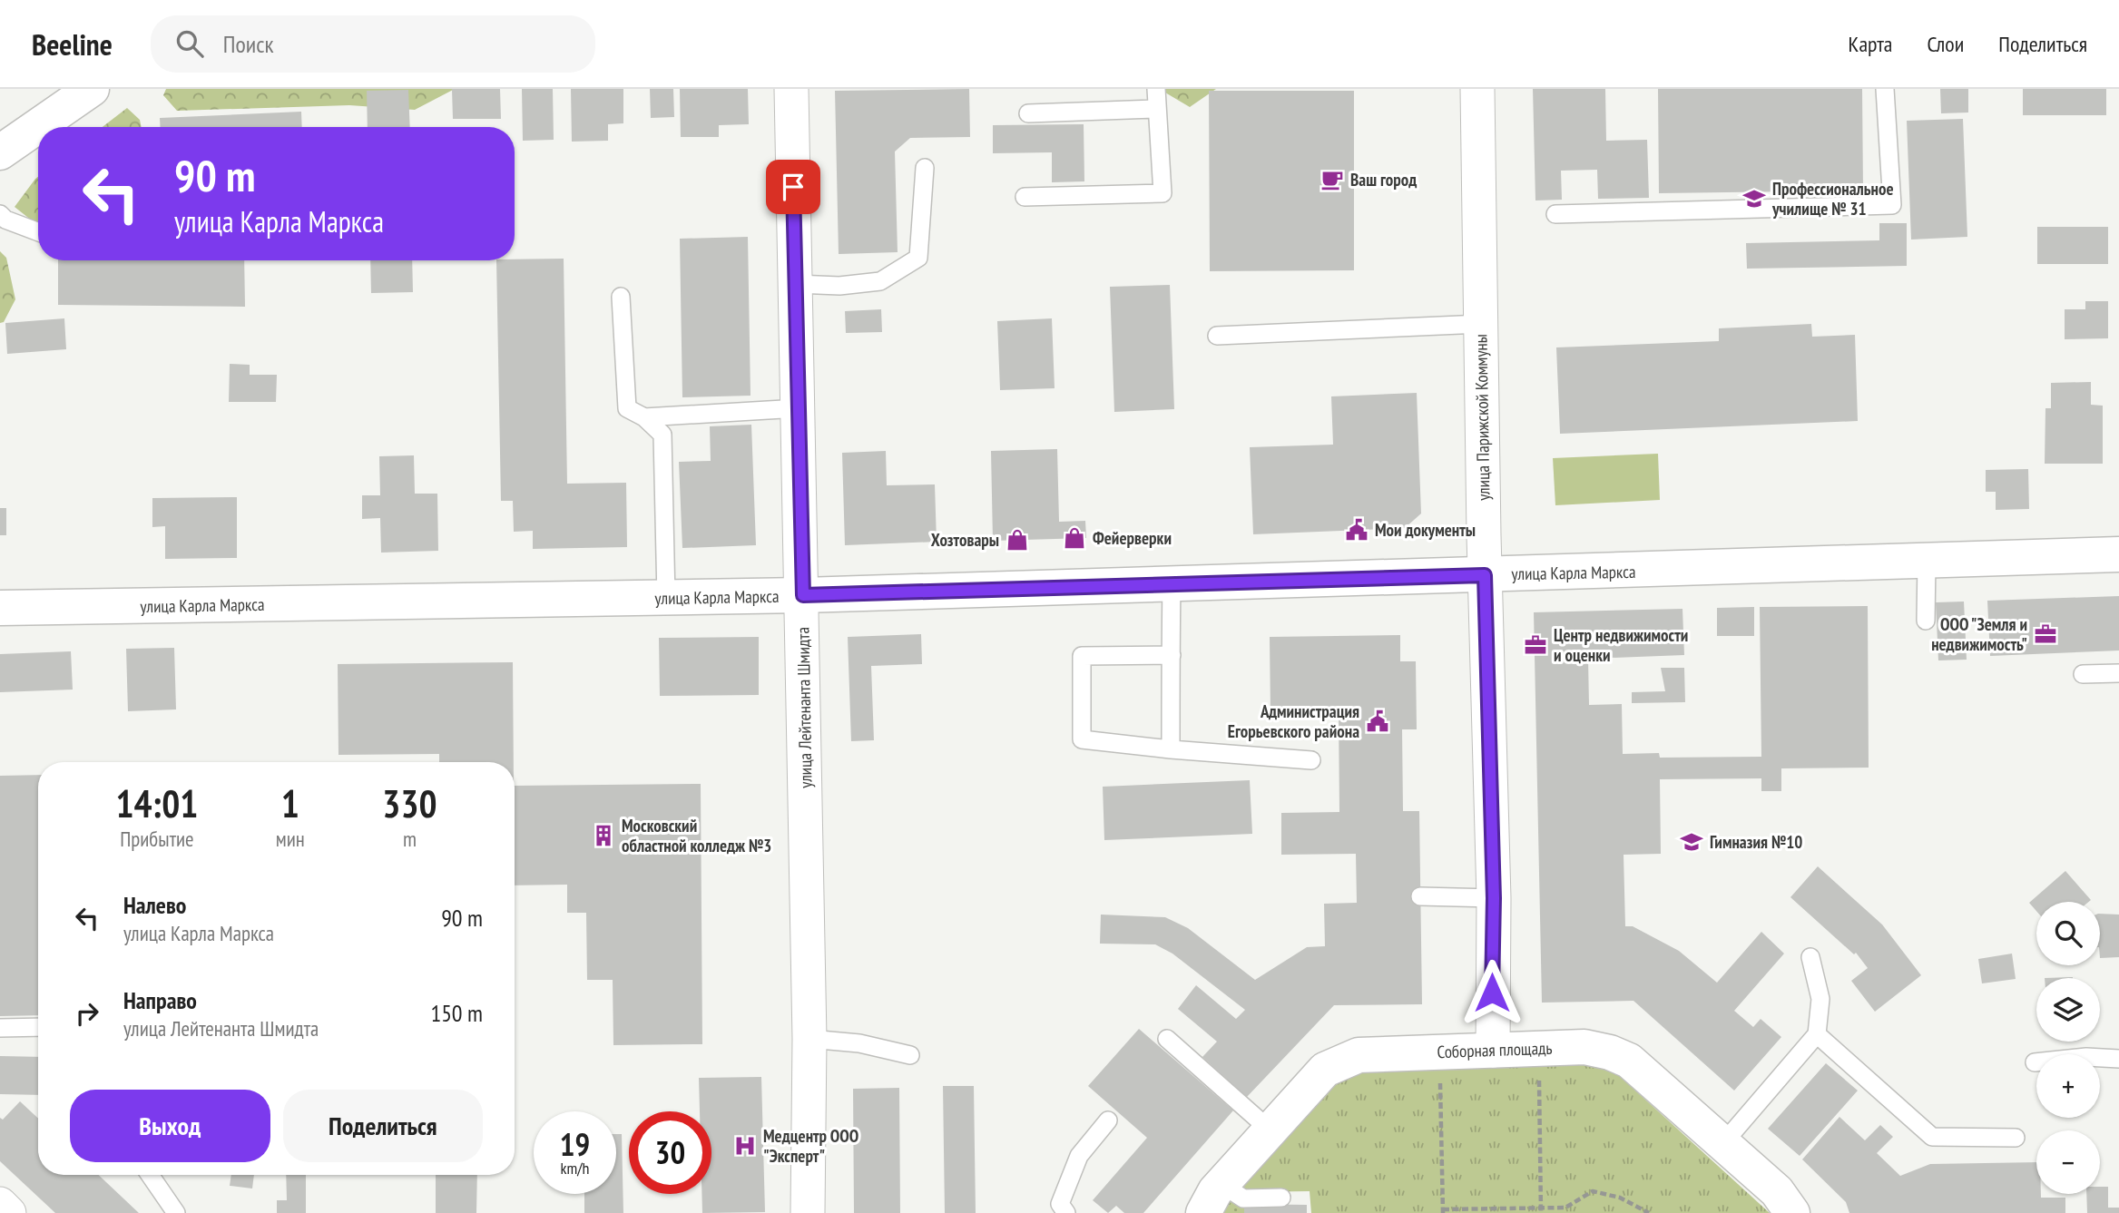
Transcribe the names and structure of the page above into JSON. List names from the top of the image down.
{
  "streets": {
    "street": [
      "улица Парижской Коммуны",
      "улица Карла Маркса",
      "улица Лейтенанта Шмидта",
      "Соборная площадь"
    ]
  },
  "crossings": [
    ["улица Парижской Коммуны", "улица Карла Маркса"],
    ["улица Парижской Коммуны", "Соборная площадь"],
    ["улица Карла Маркса", "улица Лейтенанта Шмидта"]
  ],
  "places": {
    "cafe": ["Ваш город"],
    "school or university": ["Профессиональное училище № 31", "Гимназия №10"],
    "public building": ["Мои документы", "Администрация Егорьевского района"],
    "shop": ["Фейерверки", "Хозтовары"],
    "office": ["ООО \"Земля и недвижимость\"", "Центр недвижимости и оценки"],
    "building": ["Московский областной колледж №3"],
    "hospital": ["Медцентр ООО \"Эксперт\""]
  },
  "page": {
    "header": "Beeline",
    "search": "Поиск",
    "nav": ["Карта", "Слои", "Поделиться"],
    "turn": ["90 m", "улица Карла Маркса"],
    "eta": [
      "14:01",
      "Прибытие",
      "1",
      "мин",
      "330",
      "m"
    ],
    "list": [
      {
        "name": "Налево",
        "note": "улица Карла Маркса",
        "value": "90 m"
      },
      {
        "name": "Направо",
        "note": "улица Лейтенанта Шмидта",
        "value": "150 m"
      }
    ],
    "map_buttons": ["+", "−"],
    "buttons": ["Выход", "Поделиться"],
    "speed": "19 km/h",
    "limit": "30"
  }
}
